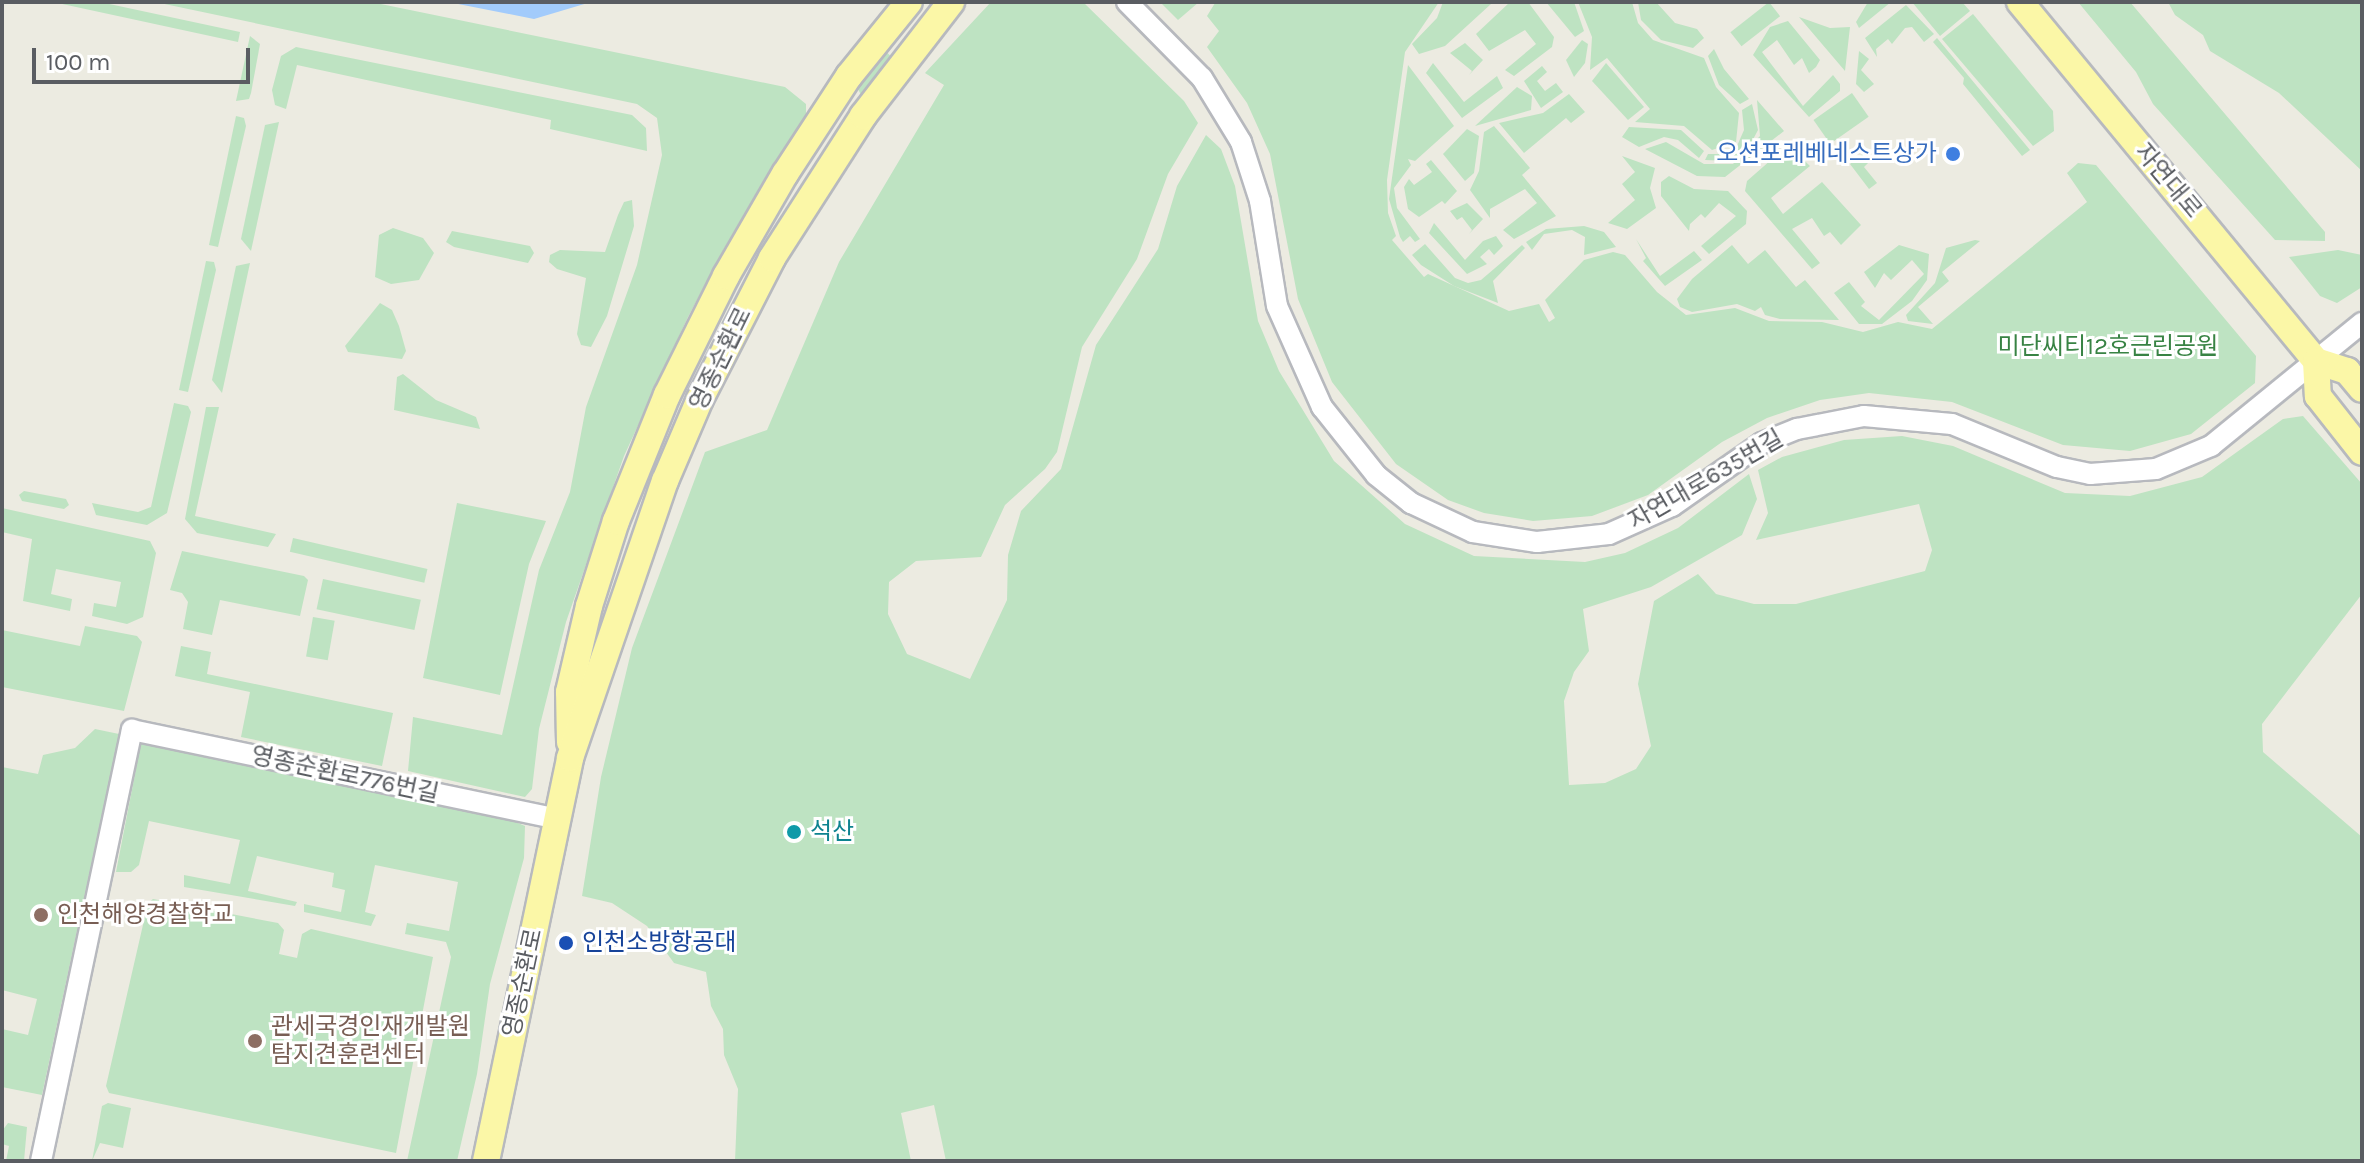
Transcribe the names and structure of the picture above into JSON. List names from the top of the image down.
{
  "streets": {
    "main road": ["자연대로", "영종순환로"],
    "street": ["자연대로635번길", "영종순환로776번길"]
  },
  "crossings": [
    ["자연대로", "자연대로635번길"],
    ["영종순환로", "영종순환로776번길"]
  ],
  "parks": ["미단씨티12호근린공원"],
  "places": [
    "오션포레베네스트상가",
    "석산",
    "인천해양경찰학교",
    "인천소방항공대",
    "관세국경인재개발원 탐지견훈련센터"
  ],
  "scale_bar": "100 m"
}
